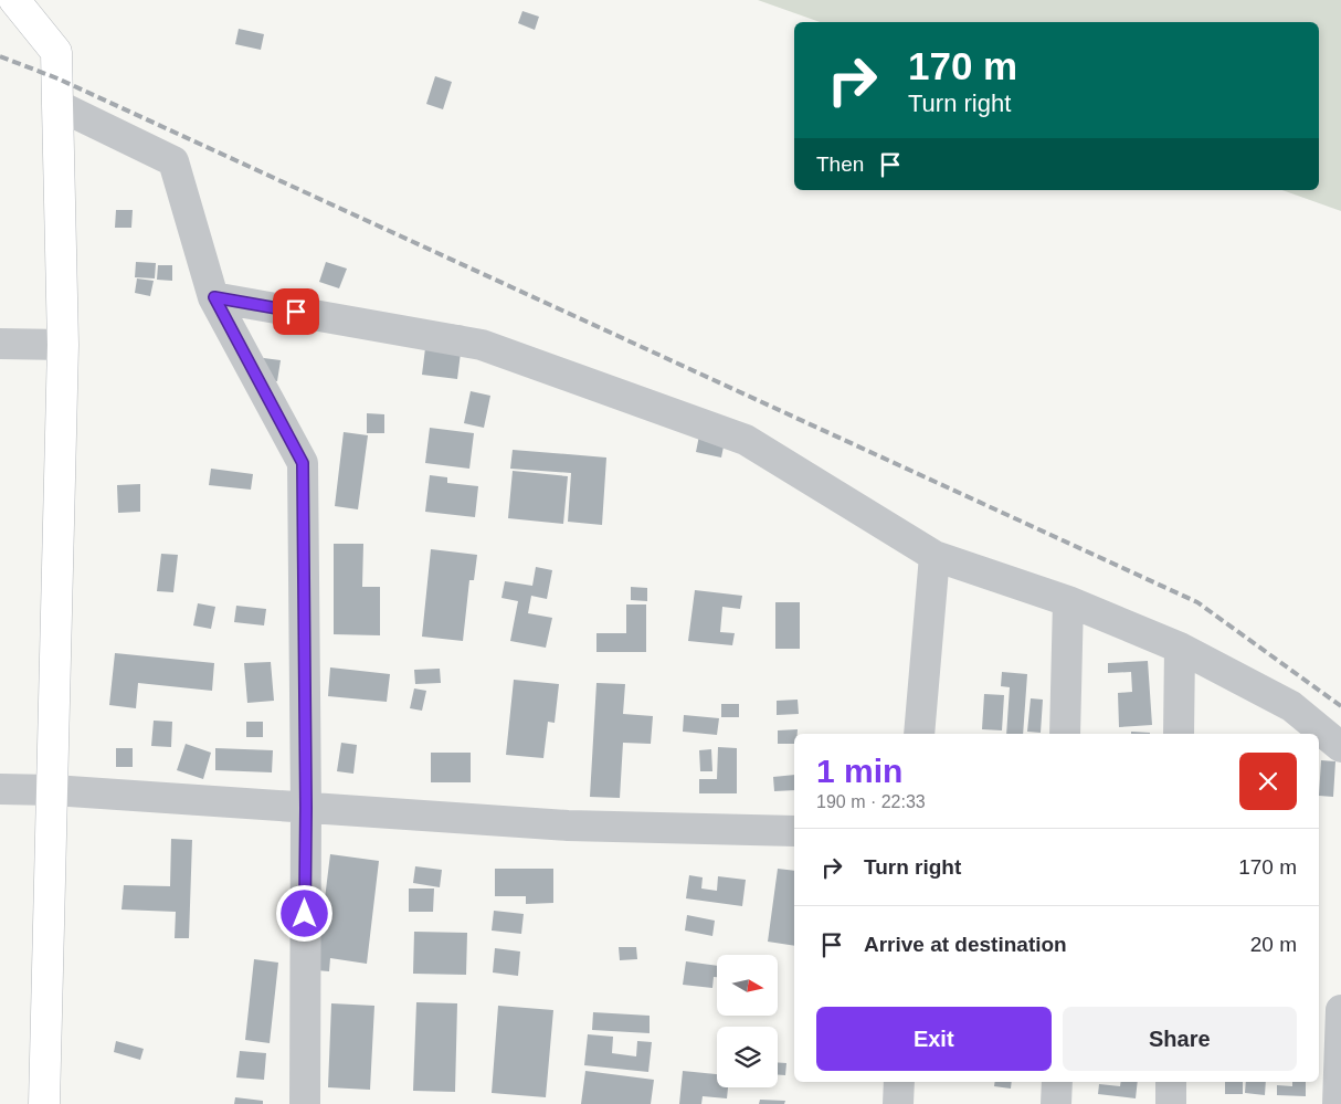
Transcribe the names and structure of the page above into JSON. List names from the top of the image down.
{
  "north": "right",
  "page": {
    "turn": ["170 m", "Turn right"],
    "then": "Then",
    "heading": ["1 min", "190 m · 22:33"],
    "list": [
      {
        "name": "Turn right",
        "value": "170 m"
      },
      {
        "name": "Arrive at destination",
        "value": "20 m"
      }
    ],
    "buttons": ["Exit", "Share"]
  }
}
